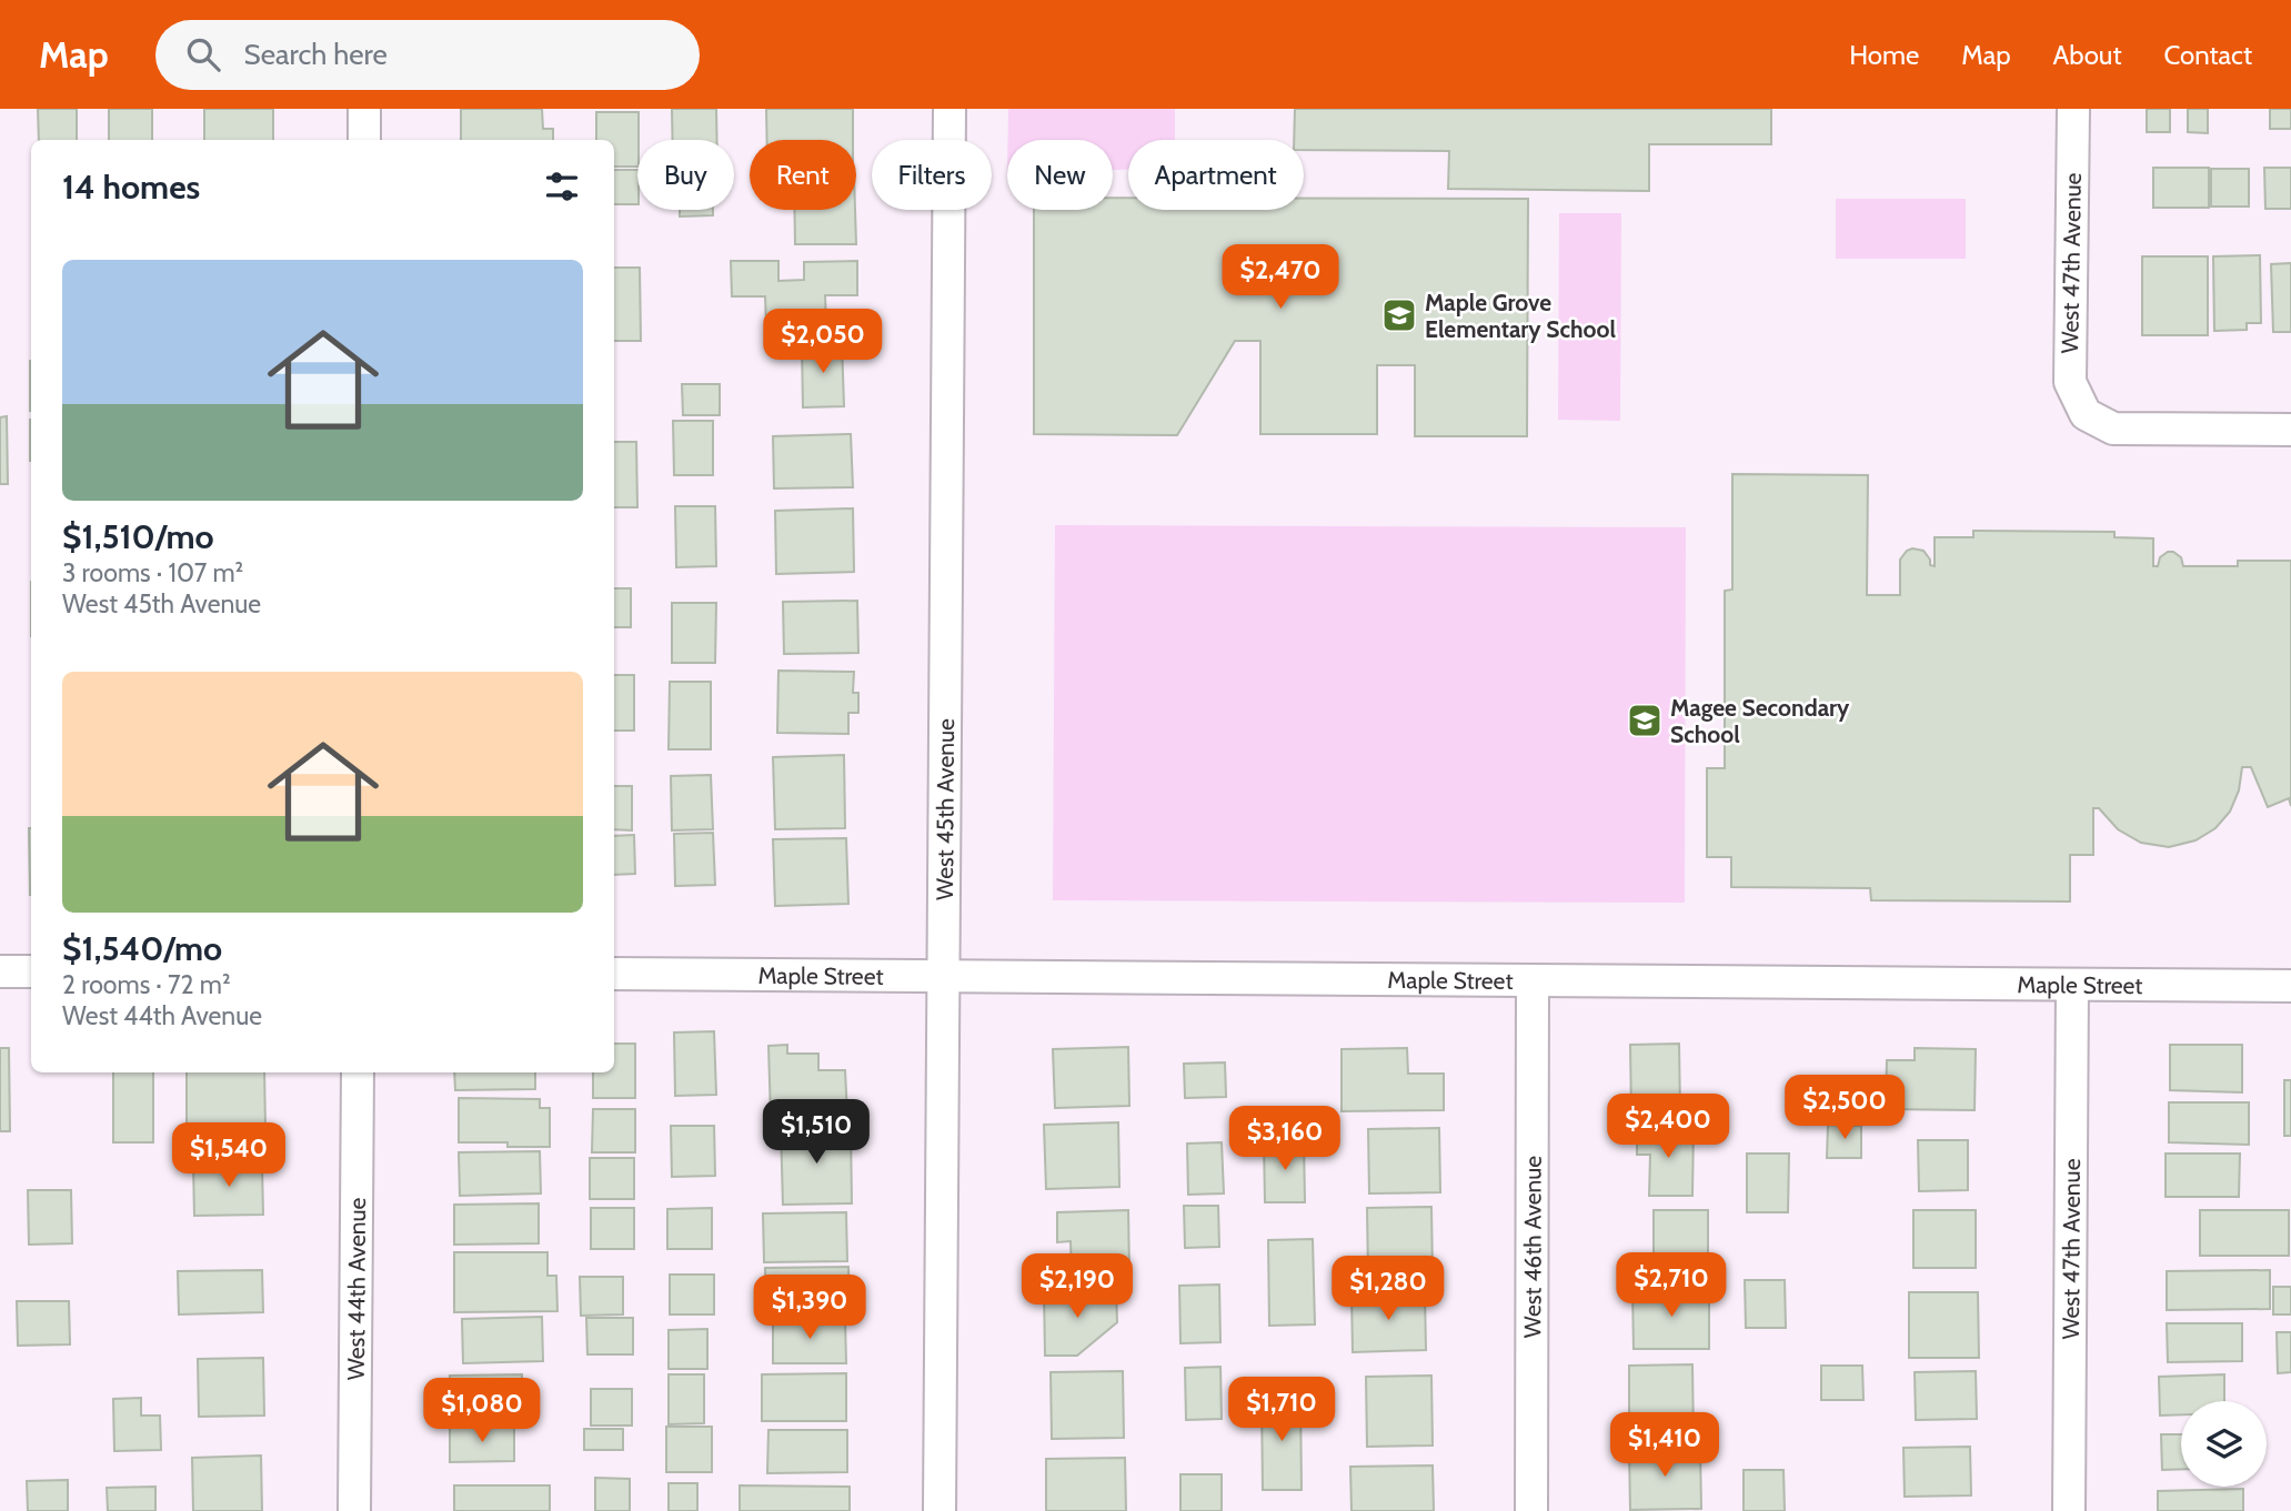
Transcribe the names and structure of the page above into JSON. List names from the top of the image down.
{
  "streets": {
    "street": [
      "West 47th Avenue",
      "West 45th Avenue",
      "Maple Street",
      "West 46th Avenue",
      "West 44th Avenue"
    ]
  },
  "crossings": [
    ["West 47th Avenue", "Maple Street"],
    ["West 45th Avenue", "Maple Street"],
    ["Maple Street", "West 46th Avenue"]
  ],
  "places": {
    "school or university": ["Maple Grove Elementary School", "Magee Secondary School"]
  },
  "page": {
    "header": "Map",
    "search": "Search here",
    "nav": [
      "Home",
      "Map",
      "About",
      "Contact"
    ],
    "chip": [
      "Buy",
      "Rent",
      "Filters",
      "New",
      "Apartment"
    ],
    "heading": "14 homes",
    "list": [
      {
        "name": "$1,510/mo",
        "note": "3 rooms · 107 m² · West 45th Avenue"
      },
      {
        "name": "$1,540/mo",
        "note": "2 rooms · 72 m² · West 44th Avenue"
      }
    ],
    "price": [
      "$2,470",
      "$2,050",
      "$2,500",
      "$2,400",
      "$1,510",
      "$3,160",
      "$1,540",
      "$2,710",
      "$2,190",
      "$1,280",
      "$1,390",
      "$1,710",
      "$1,080",
      "$1,410"
    ]
  }
}
